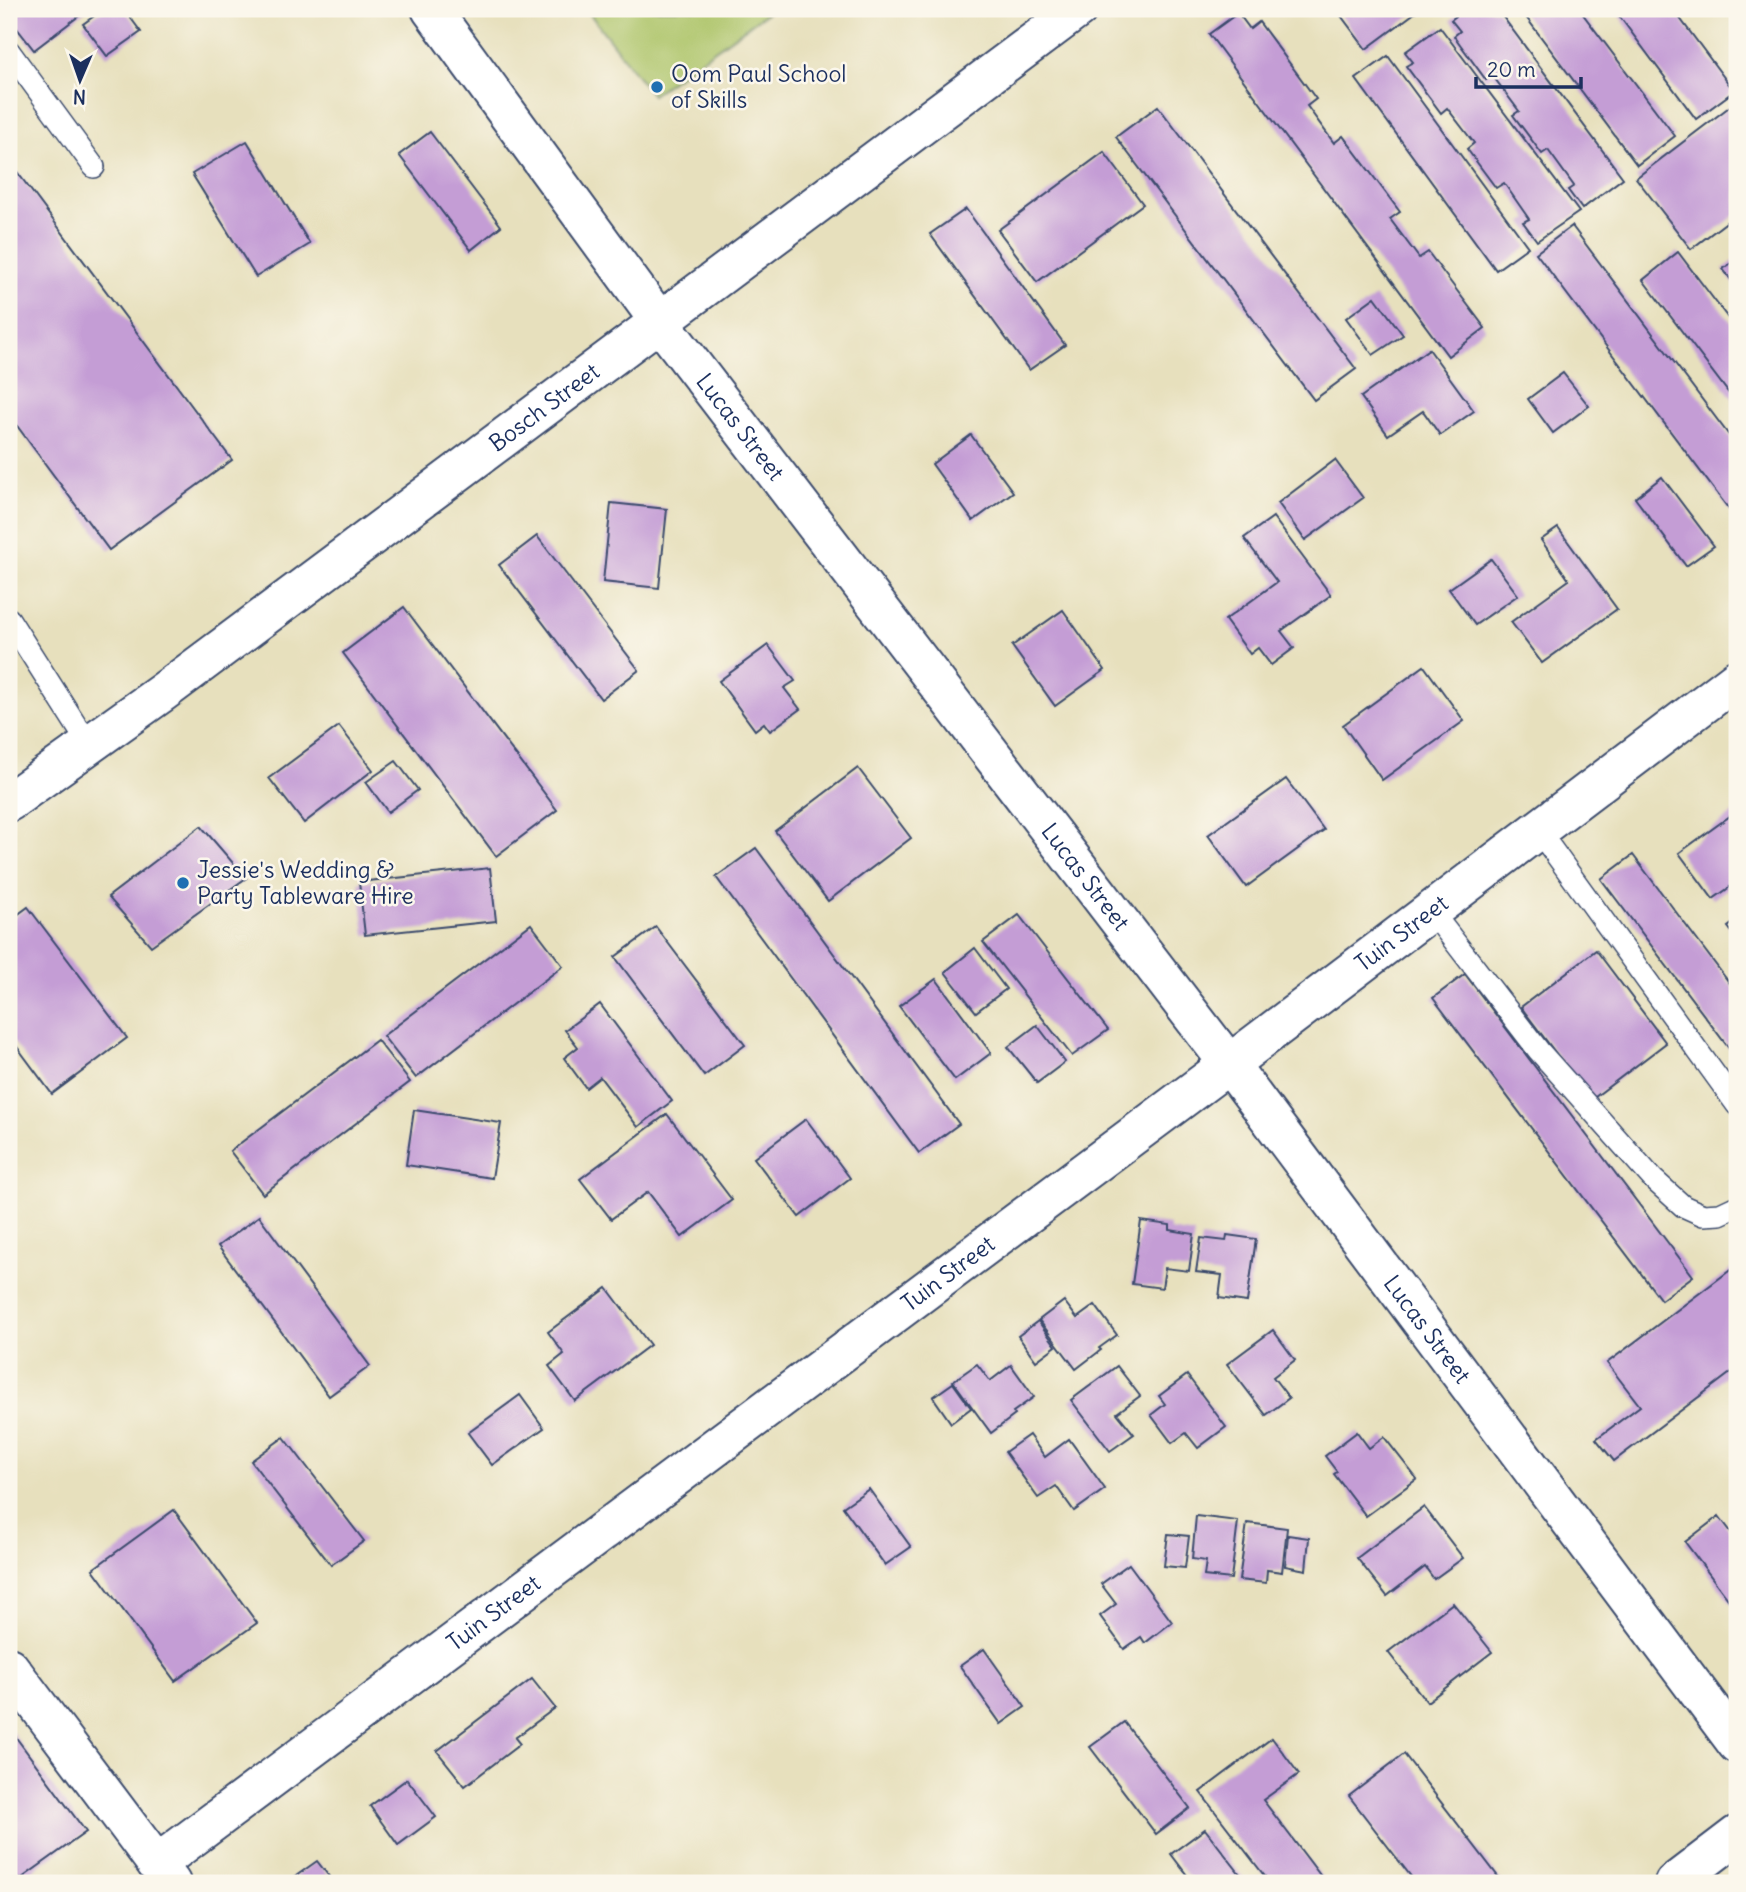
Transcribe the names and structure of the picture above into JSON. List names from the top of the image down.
{
  "streets": {
    "street": ["Bosch Street", "Lucas Street", "Tuin Street"]
  },
  "crossings": [
    ["Bosch Street", "Lucas Street"],
    ["Lucas Street", "Tuin Street"]
  ],
  "places": ["Oom Paul School of Skills", "Jessie's Wedding & Party Tableware Hire"],
  "scale_bar": "20 m",
  "north": "bottom"
}
